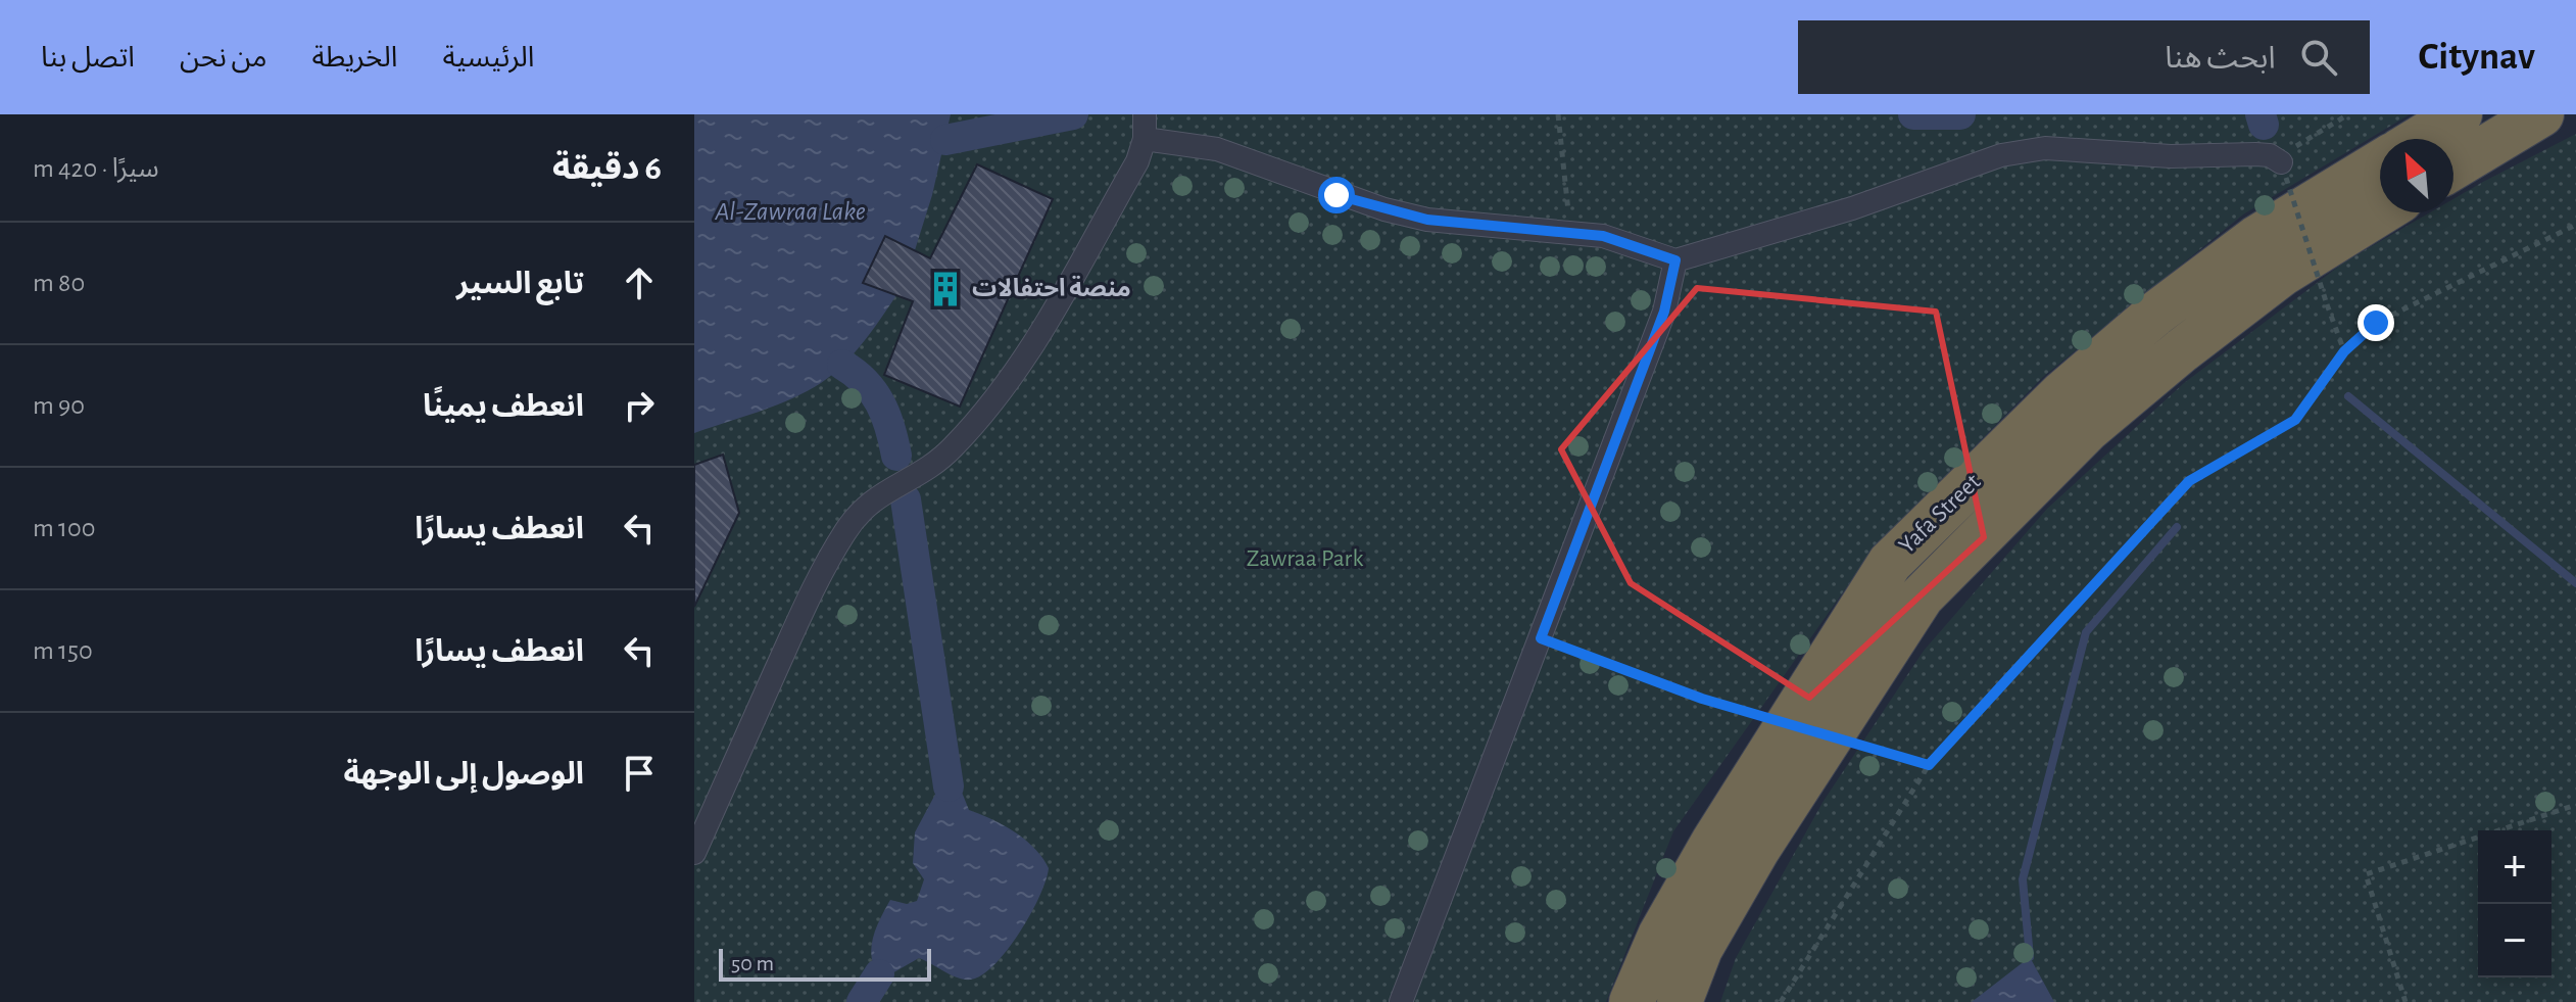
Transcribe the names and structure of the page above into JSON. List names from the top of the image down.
{
  "streets": {
    "highway": ["Yafa Street"]
  },
  "water": ["Al-Zawraa Lake"],
  "parks": ["Zawraa Park"],
  "places": {
    "building": ["منصة احتفالات"]
  },
  "scale_bar": "50 m",
  "north": "top left",
  "page": {
    "header": "Citynav",
    "search": "ابحث هنا",
    "nav": [
      "الرئيسية",
      "الخريطة",
      "من نحن",
      "اتصل بنا"
    ],
    "heading": ["6 دقيقة", "سيرًا · 420 m"],
    "list": [
      ["تابع السير", "80 m"],
      ["انعطف يمينًا", "90 m"],
      ["انعطف يسارًا", "100 m"],
      ["انعطف يسارًا", "150 m"],
      "الوصول إلى الوجهة"
    ],
    "map_buttons": ["+", "−"],
    "scale": "50 m"
  }
}
